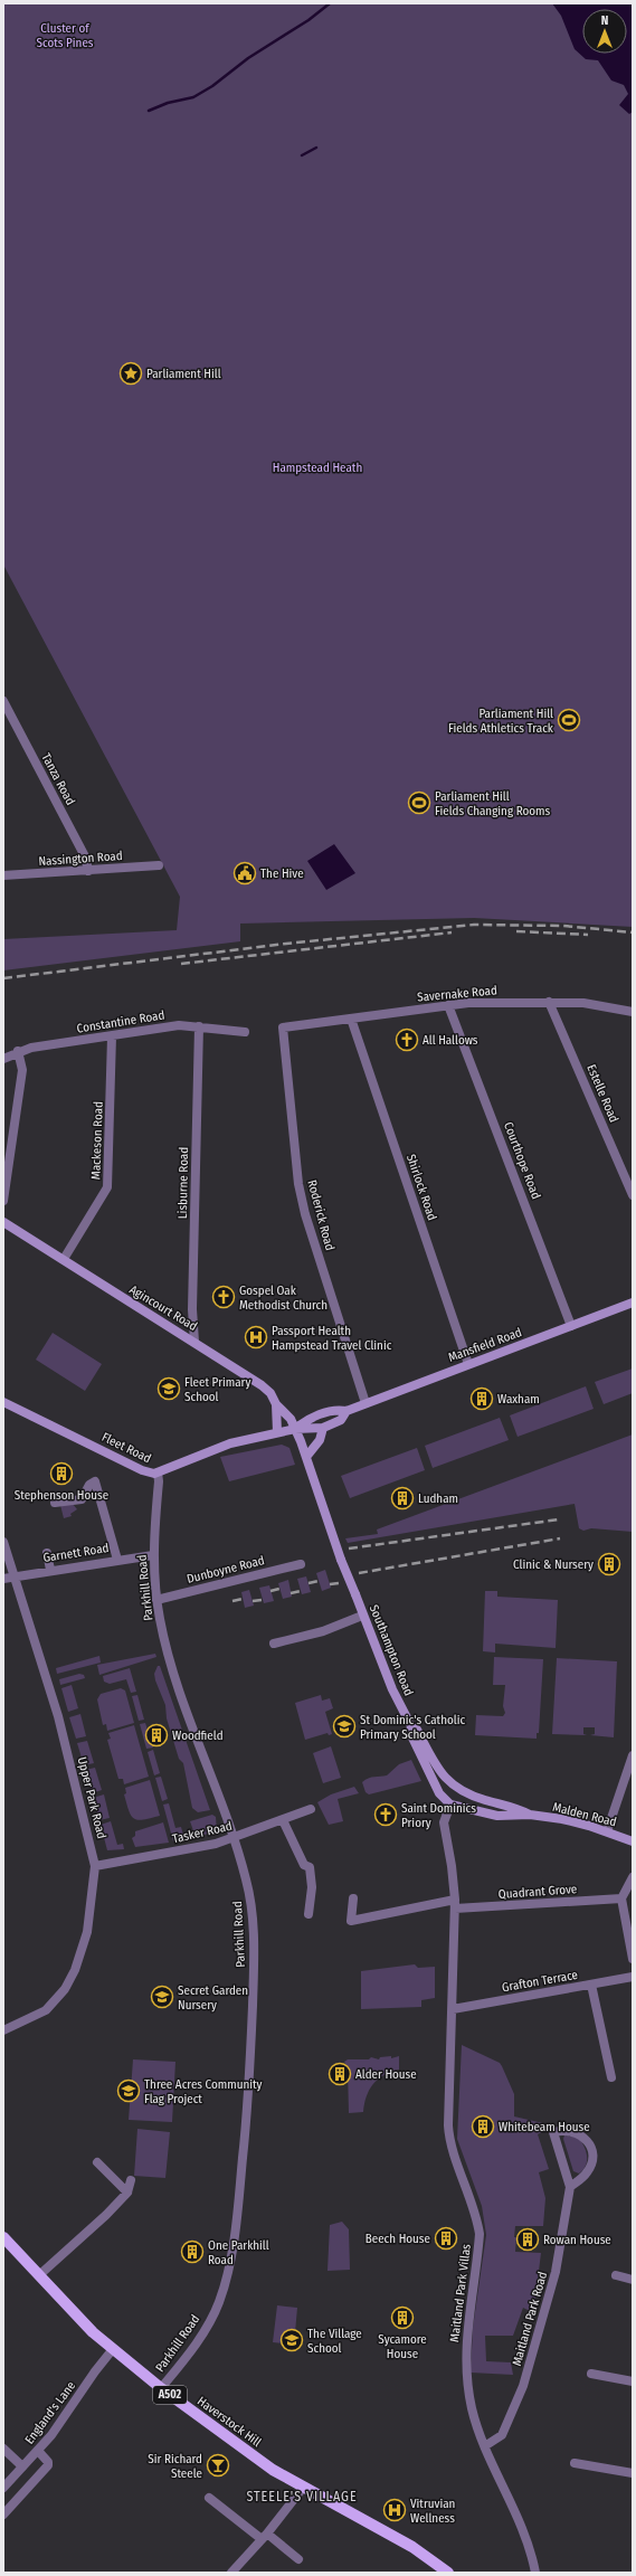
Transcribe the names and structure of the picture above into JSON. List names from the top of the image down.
{
  "streets": {
    "main road": [
      "Agincourt Road",
      "Mansfield Road",
      "Fleet Road",
      "Southampton Road",
      "Malden Road",
      "A502",
      "Haverstock Hill"
    ],
    "street": [
      "Tanza Road",
      "Nassington Road",
      "Savernake Road",
      "Constantine Road",
      "Estelle Road",
      "Mackeson Road",
      "Courthope Road",
      "Lisburne Road",
      "Shirlock Road",
      "Roderick Road",
      "Garnett Road",
      "Dunboyne Road",
      "Parkhill Road",
      "Upper Park Road",
      "Tasker Road",
      "Quadrant Grove",
      "Grafton Terrace",
      "Maitland Park Villas",
      "Maitland Park Road",
      "England's Lane"
    ]
  },
  "crossings": [
    ["Tanza Road", "Nassington Road"],
    ["Savernake Road", "Estelle Road"],
    ["Savernake Road", "Courthope Road"],
    ["Savernake Road", "Shirlock Road"],
    ["Savernake Road", "Roderick Road"],
    ["Constantine Road", "Mackeson Road"],
    ["Constantine Road", "Lisburne Road"],
    ["Mackeson Road", "Agincourt Road"],
    ["Courthope Road", "Mansfield Road"],
    ["Lisburne Road", "Agincourt Road"],
    ["Shirlock Road", "Mansfield Road"],
    ["Roderick Road", "Mansfield Road"],
    ["Agincourt Road", "Mansfield Road"],
    ["Agincourt Road", "Fleet Road"],
    ["Agincourt Road", "Southampton Road"],
    ["Mansfield Road", "Fleet Road"],
    ["Mansfield Road", "Southampton Road"],
    ["Fleet Road", "Parkhill Road"],
    ["Fleet Road", "Southampton Road"],
    ["Garnett Road", "Parkhill Road"],
    ["Garnett Road", "Upper Park Road"],
    ["Dunboyne Road", "Parkhill Road"],
    ["Parkhill Road", "Tasker Road"],
    ["Parkhill Road", "Haverstock Hill"],
    ["Southampton Road", "Malden Road"],
    ["Upper Park Road", "Tasker Road"],
    ["Grafton Terrace", "Maitland Park Villas"],
    ["Maitland Park Villas", "Maitland Park Road"],
    ["England's Lane", "Haverstock Hill"]
  ],
  "districts": ["STEELE'S VILLAGE"],
  "parks": ["Cluster of Scots Pines", "Hampstead Heath"],
  "places": {
    "place": ["Parliament Hill"],
    "sports": ["Parliament Hill Fields Athletics Track", "Parliament Hill Fields Changing Rooms"],
    "public building": ["The Hive"],
    "church": ["All Hallows", "Gospel Oak Methodist Church", "Saint Dominics Priory"],
    "hospital": ["Passport Health Hampstead Travel Clinic", "Vitruvian Wellness"],
    "school or university": [
      "Fleet Primary School",
      "St Dominic's Catholic Primary School",
      "Secret Garden Nursery",
      "Three Acres Community Flag Project",
      "The Village School"
    ],
    "building": [
      "Waxham",
      "Stephenson House",
      "Ludham",
      "Clinic & Nursery",
      "Woodfield",
      "Alder House",
      "Whitebeam House",
      "Beech House",
      "Rowan House",
      "One Parkhill Road",
      "Sycamore House"
    ],
    "bar": ["Sir Richard Steele"]
  },
  "north": "top"
}
